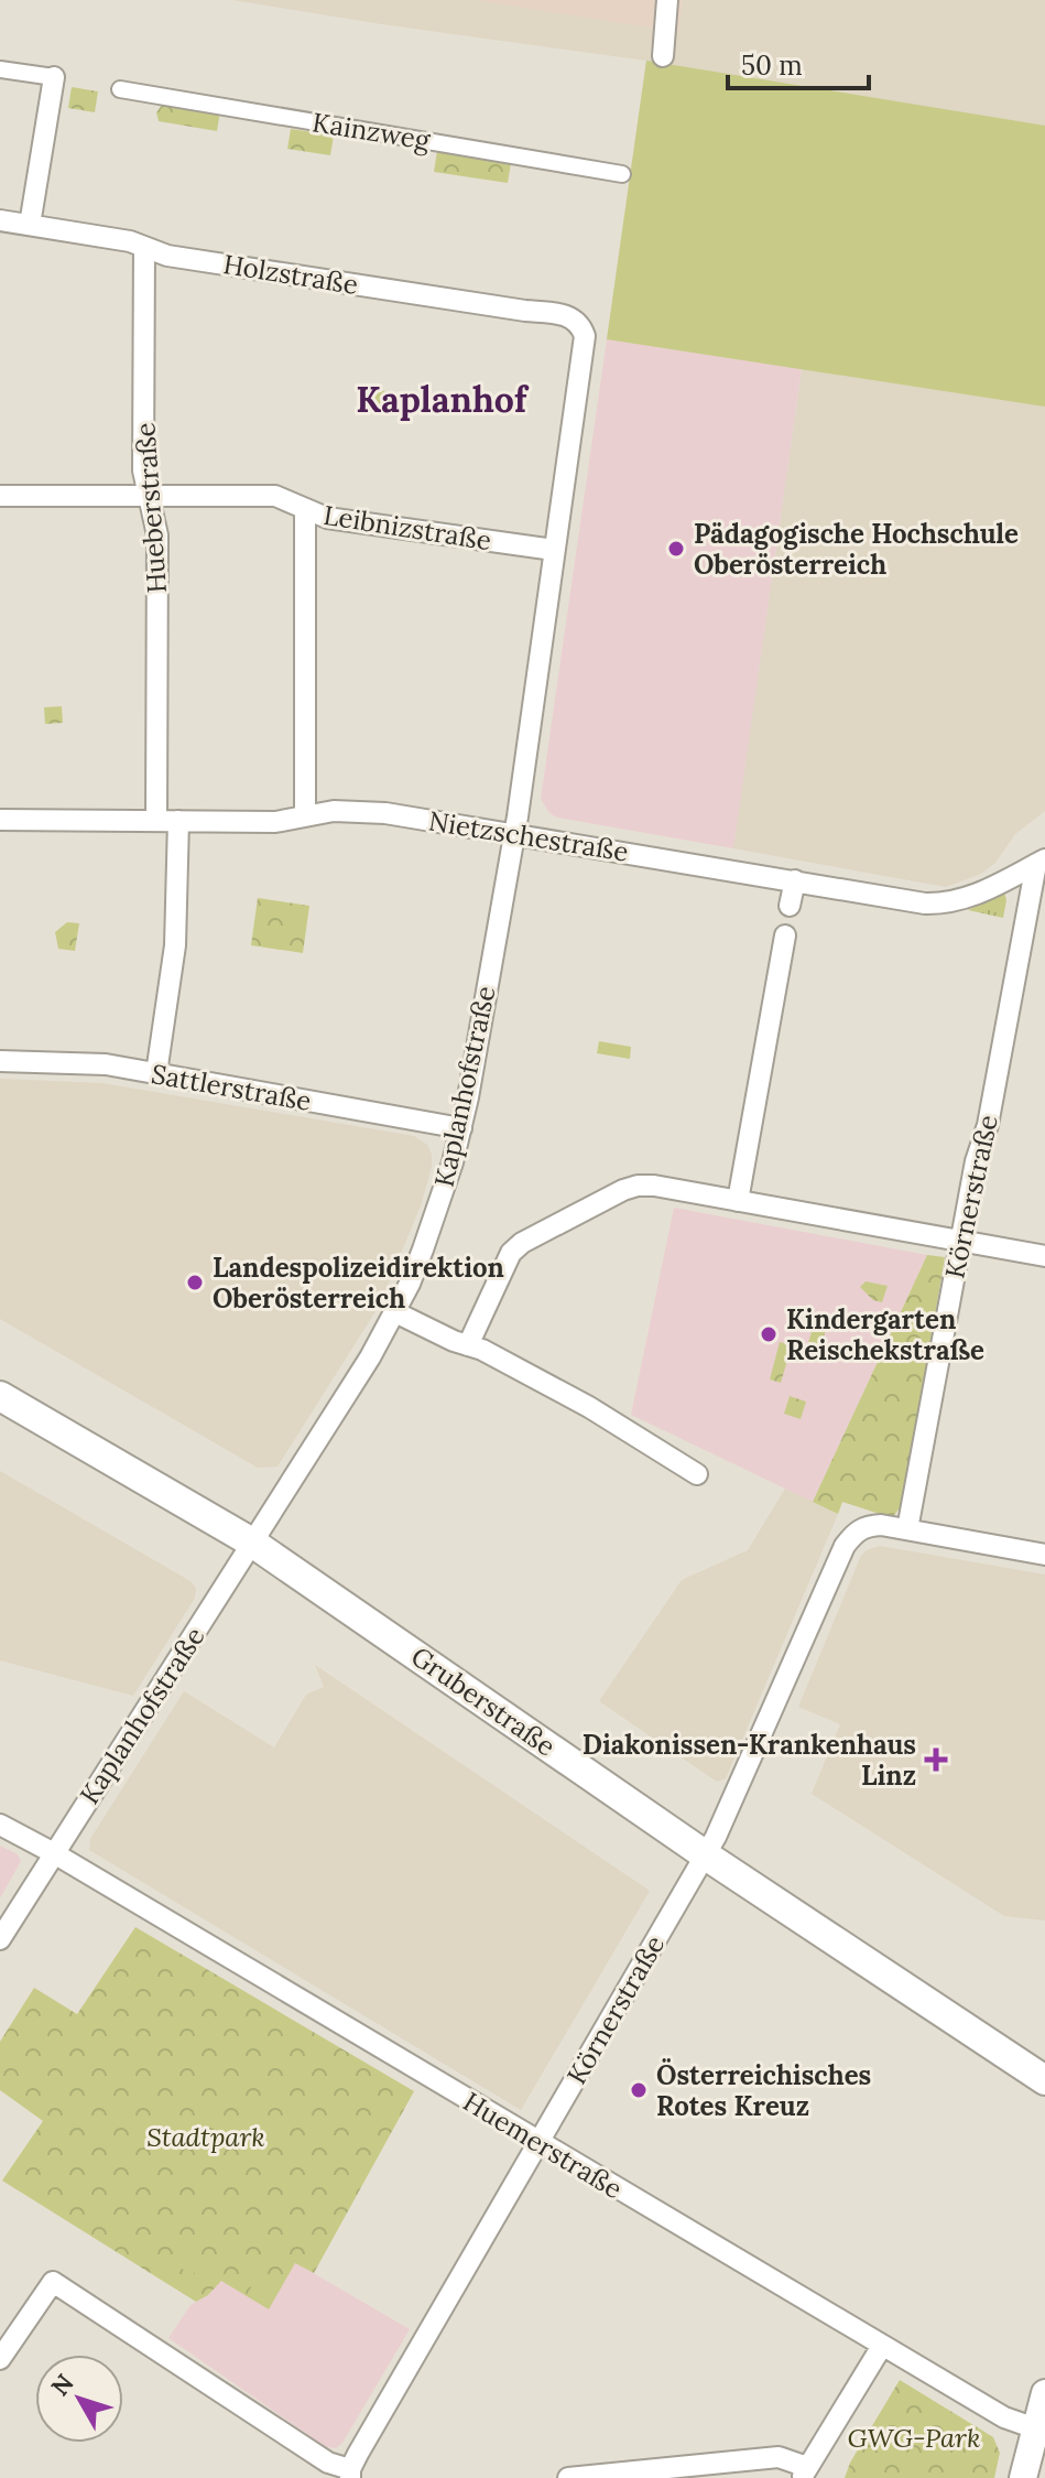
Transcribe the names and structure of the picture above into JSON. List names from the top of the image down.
{
  "streets": {
    "main road": ["Gruberstraße"],
    "street": [
      "Kainzweg",
      "Holzstraße",
      "Hueberstraße",
      "Leibnizstraße",
      "Nietzschestraße",
      "Kaplanhofstraße",
      "Sattlerstraße",
      "Körnerstraße",
      "Huemerstraße"
    ]
  },
  "crossings": [
    ["Holzstraße", "Hueberstraße"],
    ["Holzstraße", "Kaplanhofstraße"],
    ["Hueberstraße", "Leibnizstraße"],
    ["Hueberstraße", "Nietzschestraße"],
    ["Leibnizstraße", "Kaplanhofstraße"],
    ["Nietzschestraße", "Kaplanhofstraße"],
    ["Nietzschestraße", "Körnerstraße"],
    ["Kaplanhofstraße", "Sattlerstraße"],
    ["Kaplanhofstraße", "Gruberstraße"],
    ["Kaplanhofstraße", "Huemerstraße"],
    ["Körnerstraße", "Gruberstraße"],
    ["Körnerstraße", "Huemerstraße"]
  ],
  "districts": ["Kaplanhof"],
  "parks": ["Stadtpark", "GWG-Park"],
  "places": {
    "other": [
      "Pädagogische Hochschule Oberösterreich",
      "Landespolizeidirektion Oberösterreich",
      "Kindergarten Reischekstraße",
      "Österreichisches Rotes Kreuz"
    ],
    "health": ["Diakonissen-Krankenhaus Linz"]
  },
  "scale_bar": "50 m",
  "north": "top left"
}
